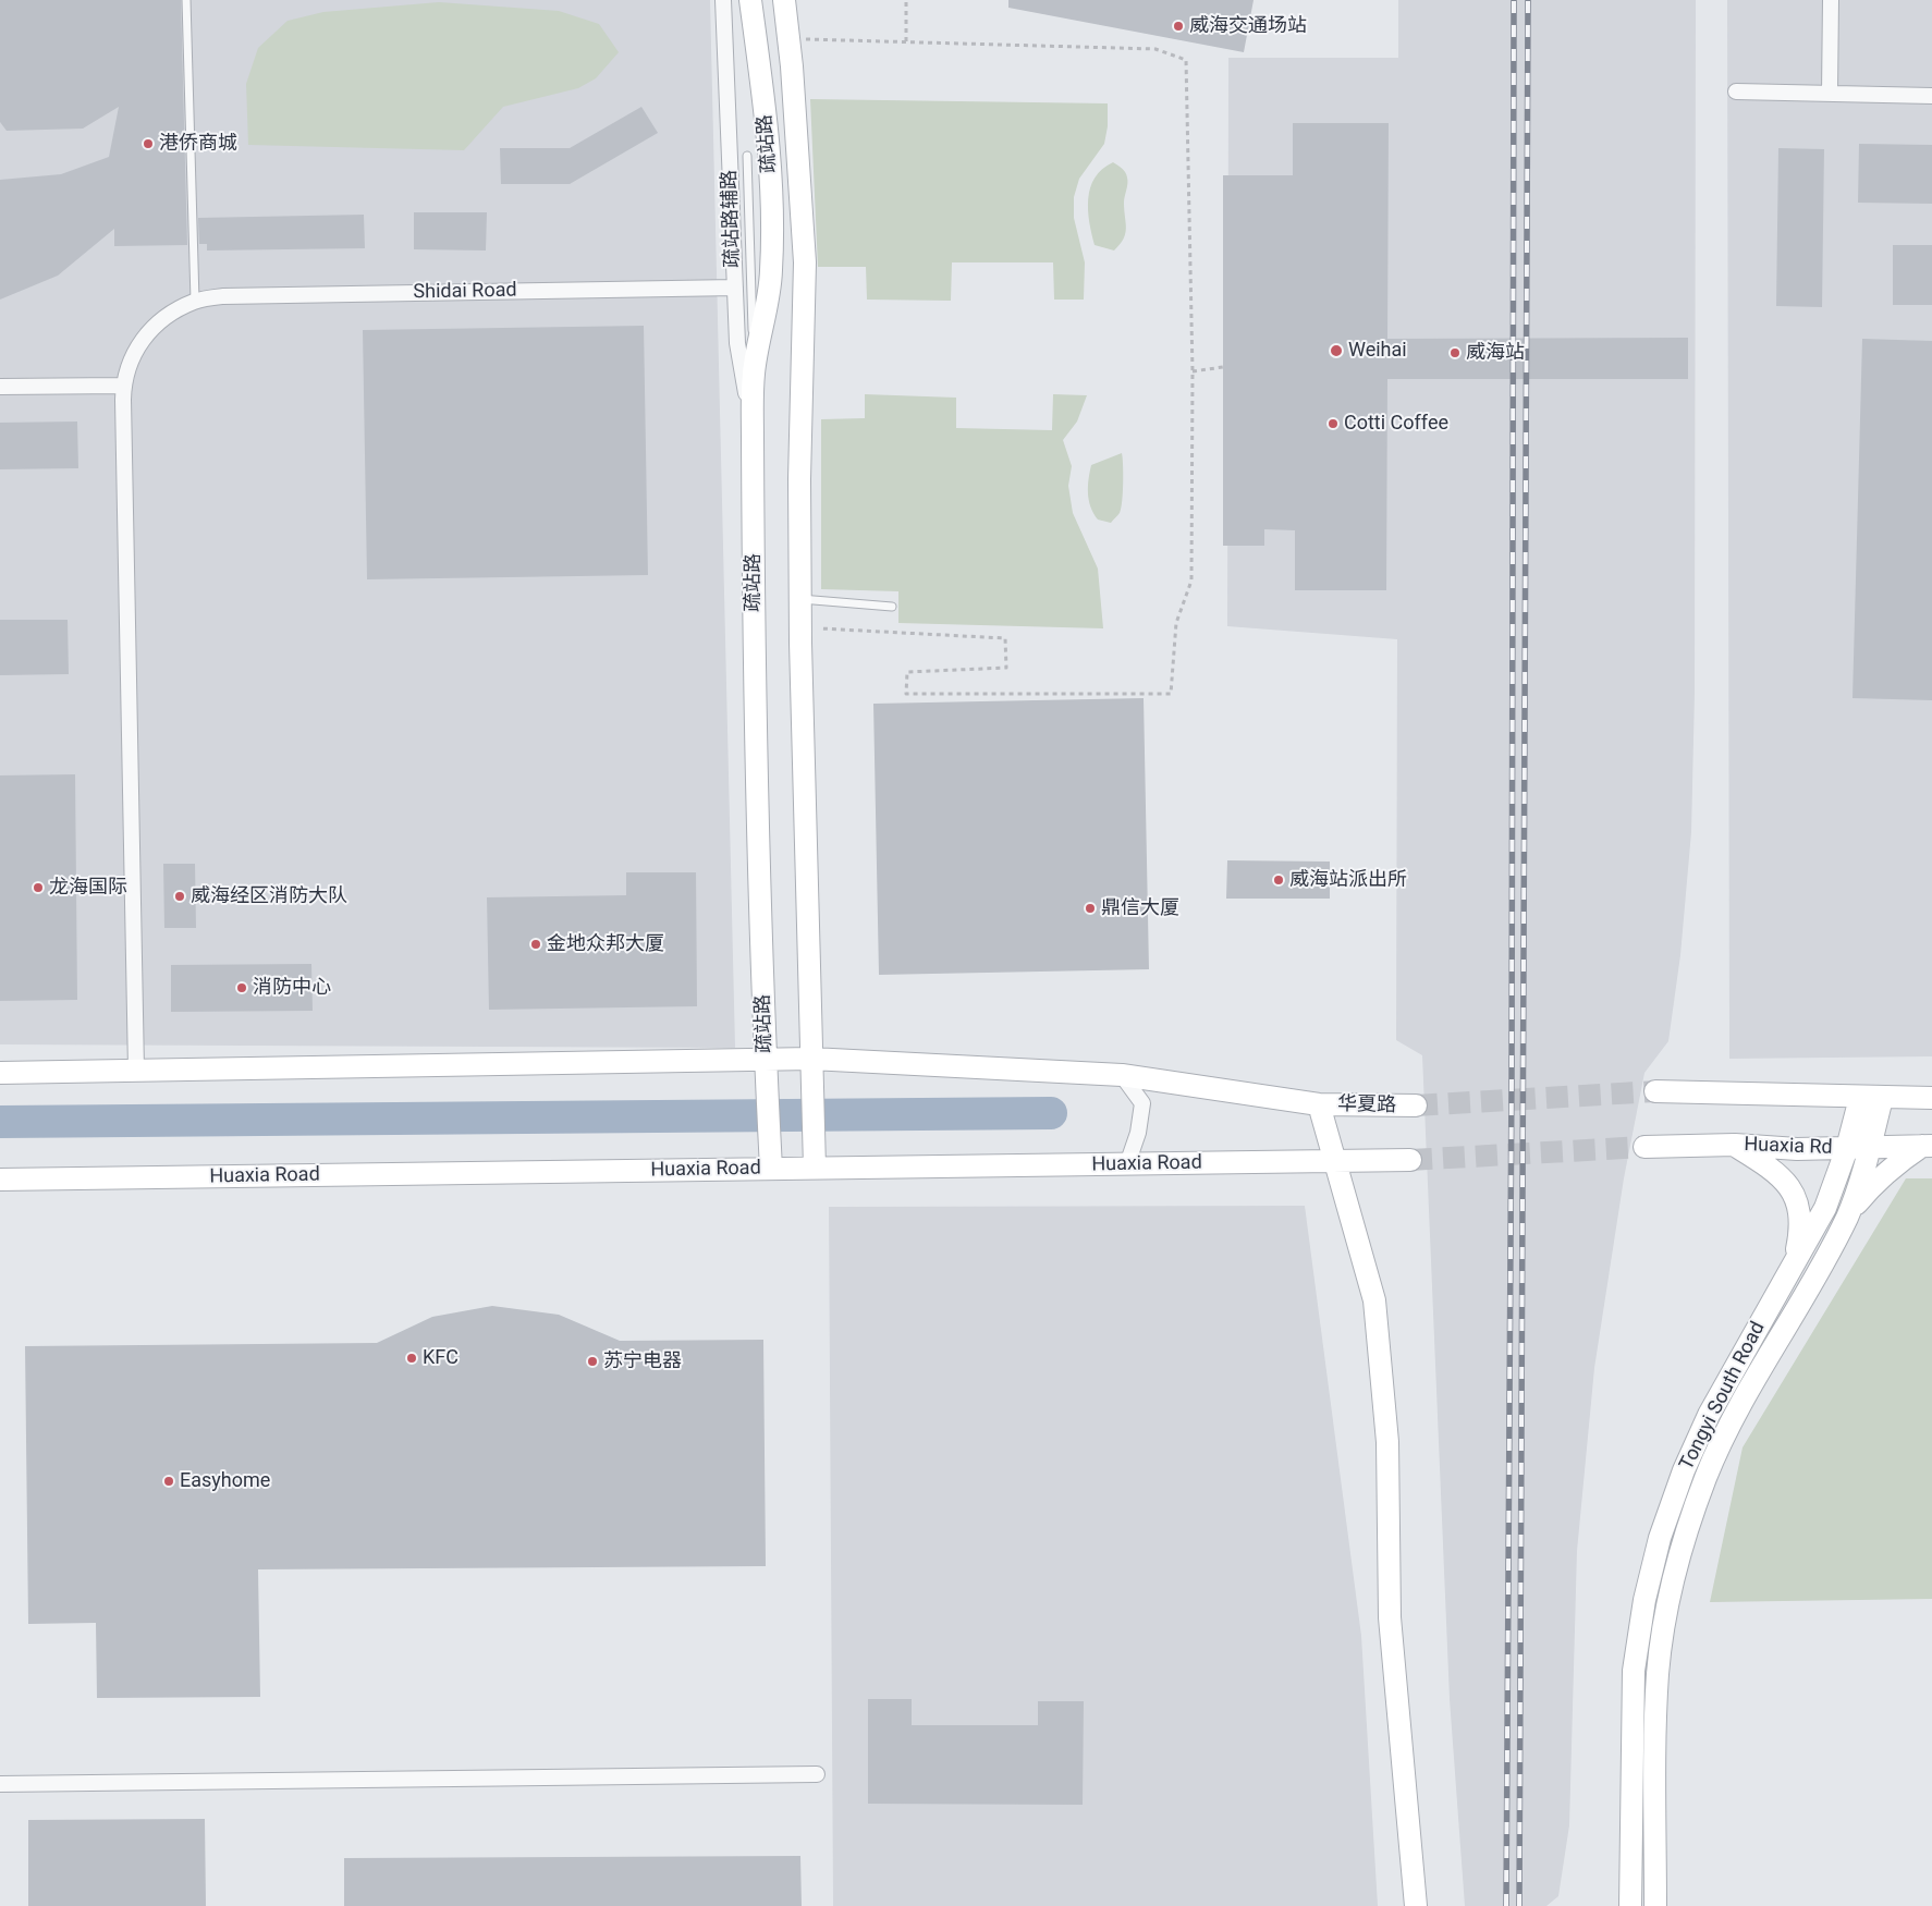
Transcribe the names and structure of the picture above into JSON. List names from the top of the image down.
{
  "streets": {
    "main road": [
      "疏站路",
      "华夏路",
      "Huaxia Rd",
      "Huaxia Road",
      "Tongyi South Road"
    ],
    "street": ["疏站路辅路", "Shidai Road"]
  },
  "crossings": [
    ["疏站路", "疏站路辅路"],
    ["疏站路", "Huaxia Road"],
    ["疏站路辅路", "Shidai Road"],
    ["Huaxia Rd", "Tongyi South Road"]
  ],
  "places": [
    "威海交通场站",
    "港侨商城",
    "Weihai",
    "威海站",
    "Cotti Coffee",
    "威海站派出所",
    "龙海国际",
    "威海经区消防大队",
    "鼎信大厦",
    "金地众邦大厦",
    "消防中心",
    "KFC",
    "苏宁电器",
    "Easyhome"
  ]
}
